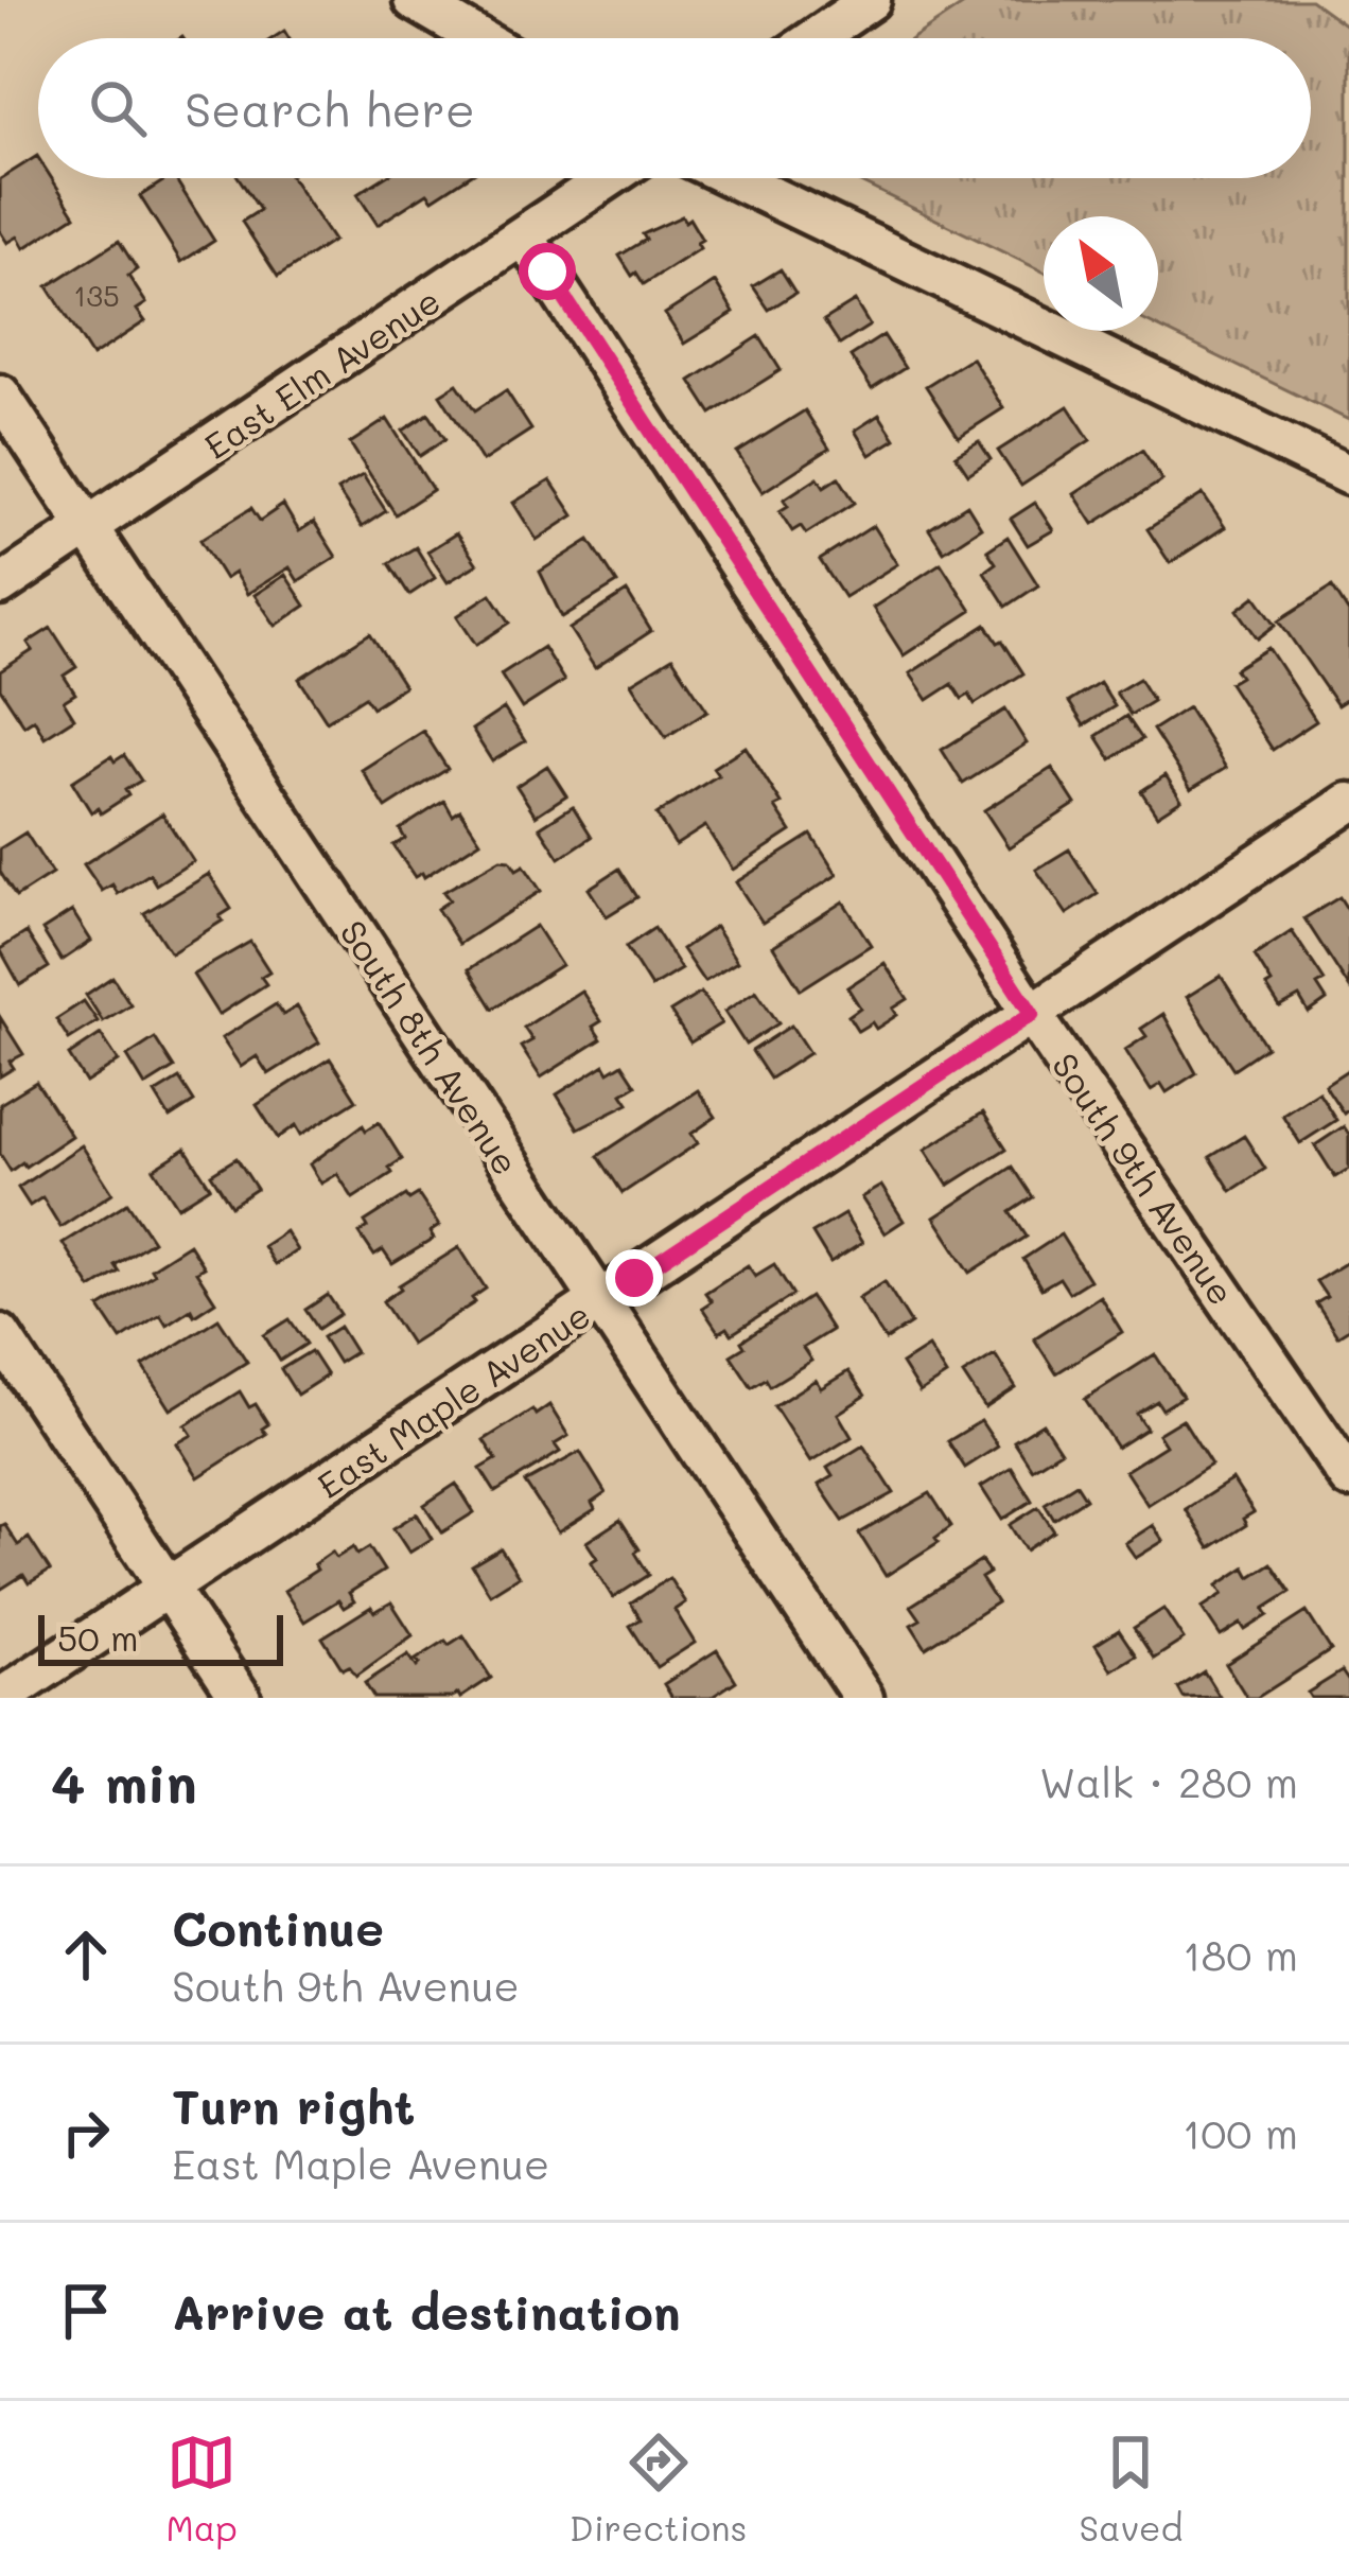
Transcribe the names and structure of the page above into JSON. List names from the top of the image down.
{
  "streets": {
    "street": [
      "East Elm Avenue",
      "South 8th Avenue",
      "South 9th Avenue",
      "East Maple Avenue"
    ]
  },
  "crossings": [
    ["East Elm Avenue", "South 8th Avenue"],
    ["East Elm Avenue", "South 9th Avenue"],
    ["South 8th Avenue", "East Maple Avenue"],
    ["South 9th Avenue", "East Maple Avenue"]
  ],
  "house_numbers": ["135"],
  "scale_bar": "50 m",
  "north": "top left",
  "page": {
    "search": "Search here",
    "scale": "50 m",
    "heading": ["4 min", "Walk · 280 m"],
    "list": [
      ["Continue", "South 9th Avenue", "180 m"],
      ["Turn right", "East Maple Avenue", "100 m"],
      "Arrive at destination"
    ],
    "nav": ["Map", "Directions", "Saved"]
  }
}
